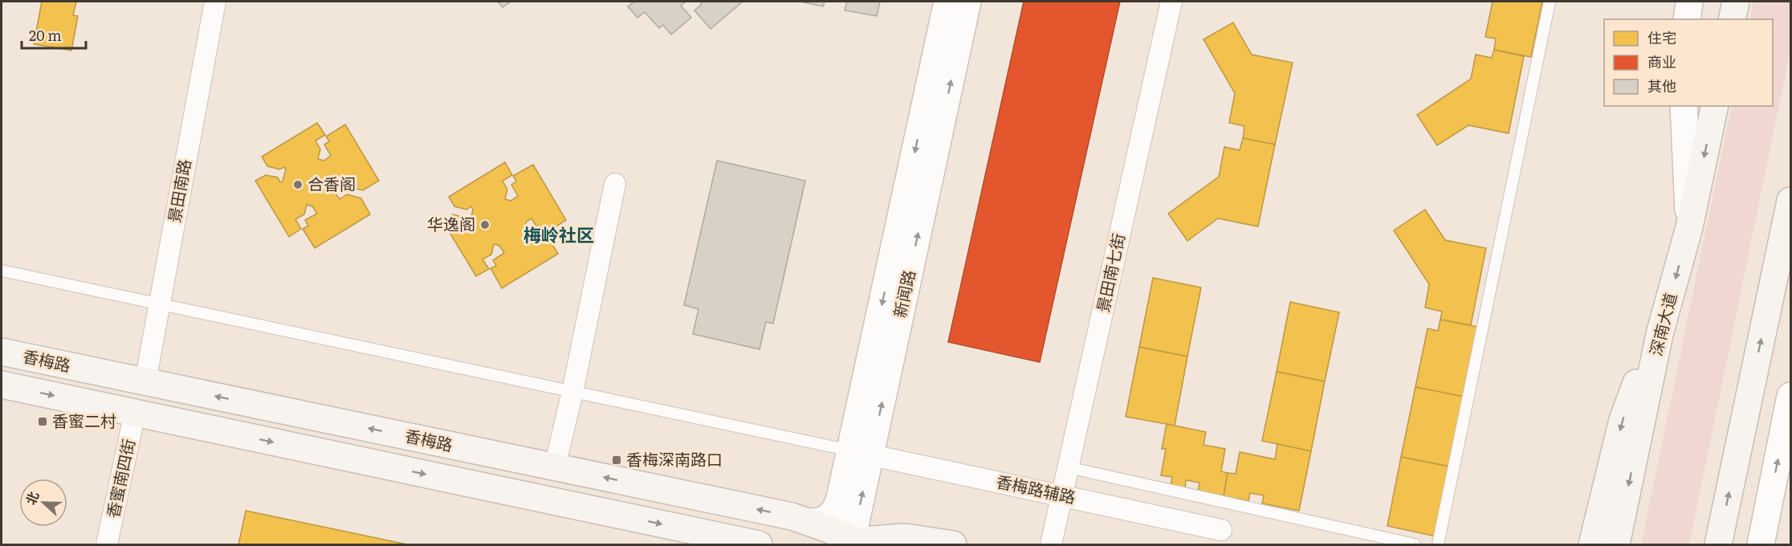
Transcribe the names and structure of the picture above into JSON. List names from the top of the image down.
{
  "streets": {
    "main road": ["深南大道", "香梅路"],
    "street": [
      "景田南路",
      "景田南七街",
      "新闻路",
      "香蜜南四街",
      "香梅路辅路"
    ]
  },
  "crossings": [
    ["景田南路", "香梅路"],
    ["景田南七街", "香梅路辅路"],
    ["新闻路", "香梅路"],
    ["新闻路", "香梅路辅路"],
    ["香梅路", "香蜜南四街"]
  ],
  "districts": ["梅岭社区"],
  "places": {
    "other": ["合香阁", "华逸阁"],
    "transit": ["香蜜二村", "香梅深南路口"]
  },
  "legend": ["住宅", "商业", "其他"],
  "scale_bar": "20 m",
  "north": "left"
}
